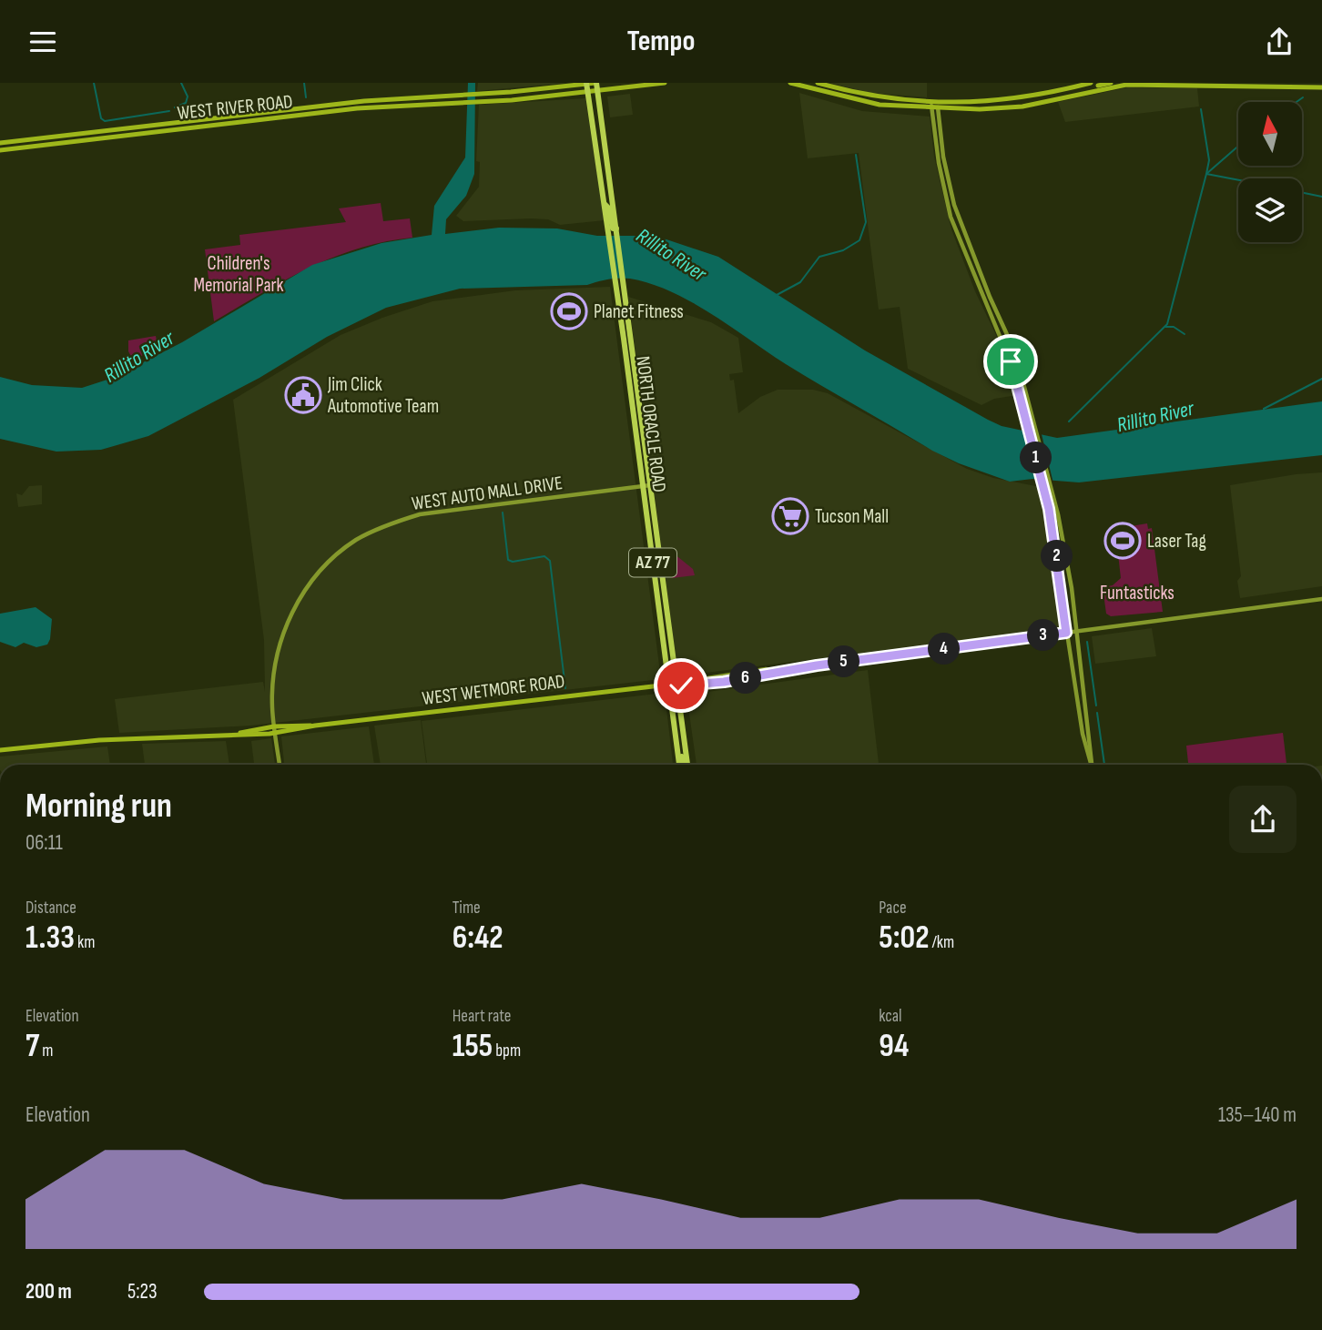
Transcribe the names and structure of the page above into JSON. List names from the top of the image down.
{
  "streets": {
    "highway": ["NORTH ORACLE ROAD", "AZ 77"],
    "main road": ["WEST RIVER ROAD", "WEST AUTO MALL DRIVE", "WEST WETMORE ROAD"]
  },
  "crossings": [
    ["WEST RIVER ROAD", "NORTH ORACLE ROAD"],
    ["NORTH ORACLE ROAD", "WEST AUTO MALL DRIVE"],
    ["NORTH ORACLE ROAD", "WEST WETMORE ROAD"],
    ["WEST AUTO MALL DRIVE", "WEST WETMORE ROAD"]
  ],
  "water": ["Rillito River"],
  "parks": ["Children's Memorial Park", "Funtasticks"],
  "places": {
    "sports": ["Planet Fitness", "Laser Tag"],
    "public building": ["Jim Click Automotive Team"],
    "supermarket": ["Tucson Mall"]
  },
  "north": "top",
  "page": {
    "header": "Tempo",
    "pins": [
      "1",
      "2",
      "3",
      "4",
      "5",
      "6"
    ],
    "heading": ["Morning run", "06:11"],
    "stats": [
      ["Distance", "1.33 km"],
      ["Time", "6:42"],
      ["Pace", "5:02 /km"],
      ["Elevation", "7 m"],
      ["Heart rate", "155 bpm"],
      ["kcal", "94"]
    ],
    "chart": ["Elevation", "135–140 m"],
    "list": [
      {
        "name": "200 m",
        "note": "5:23"
      }
    ]
  }
}
